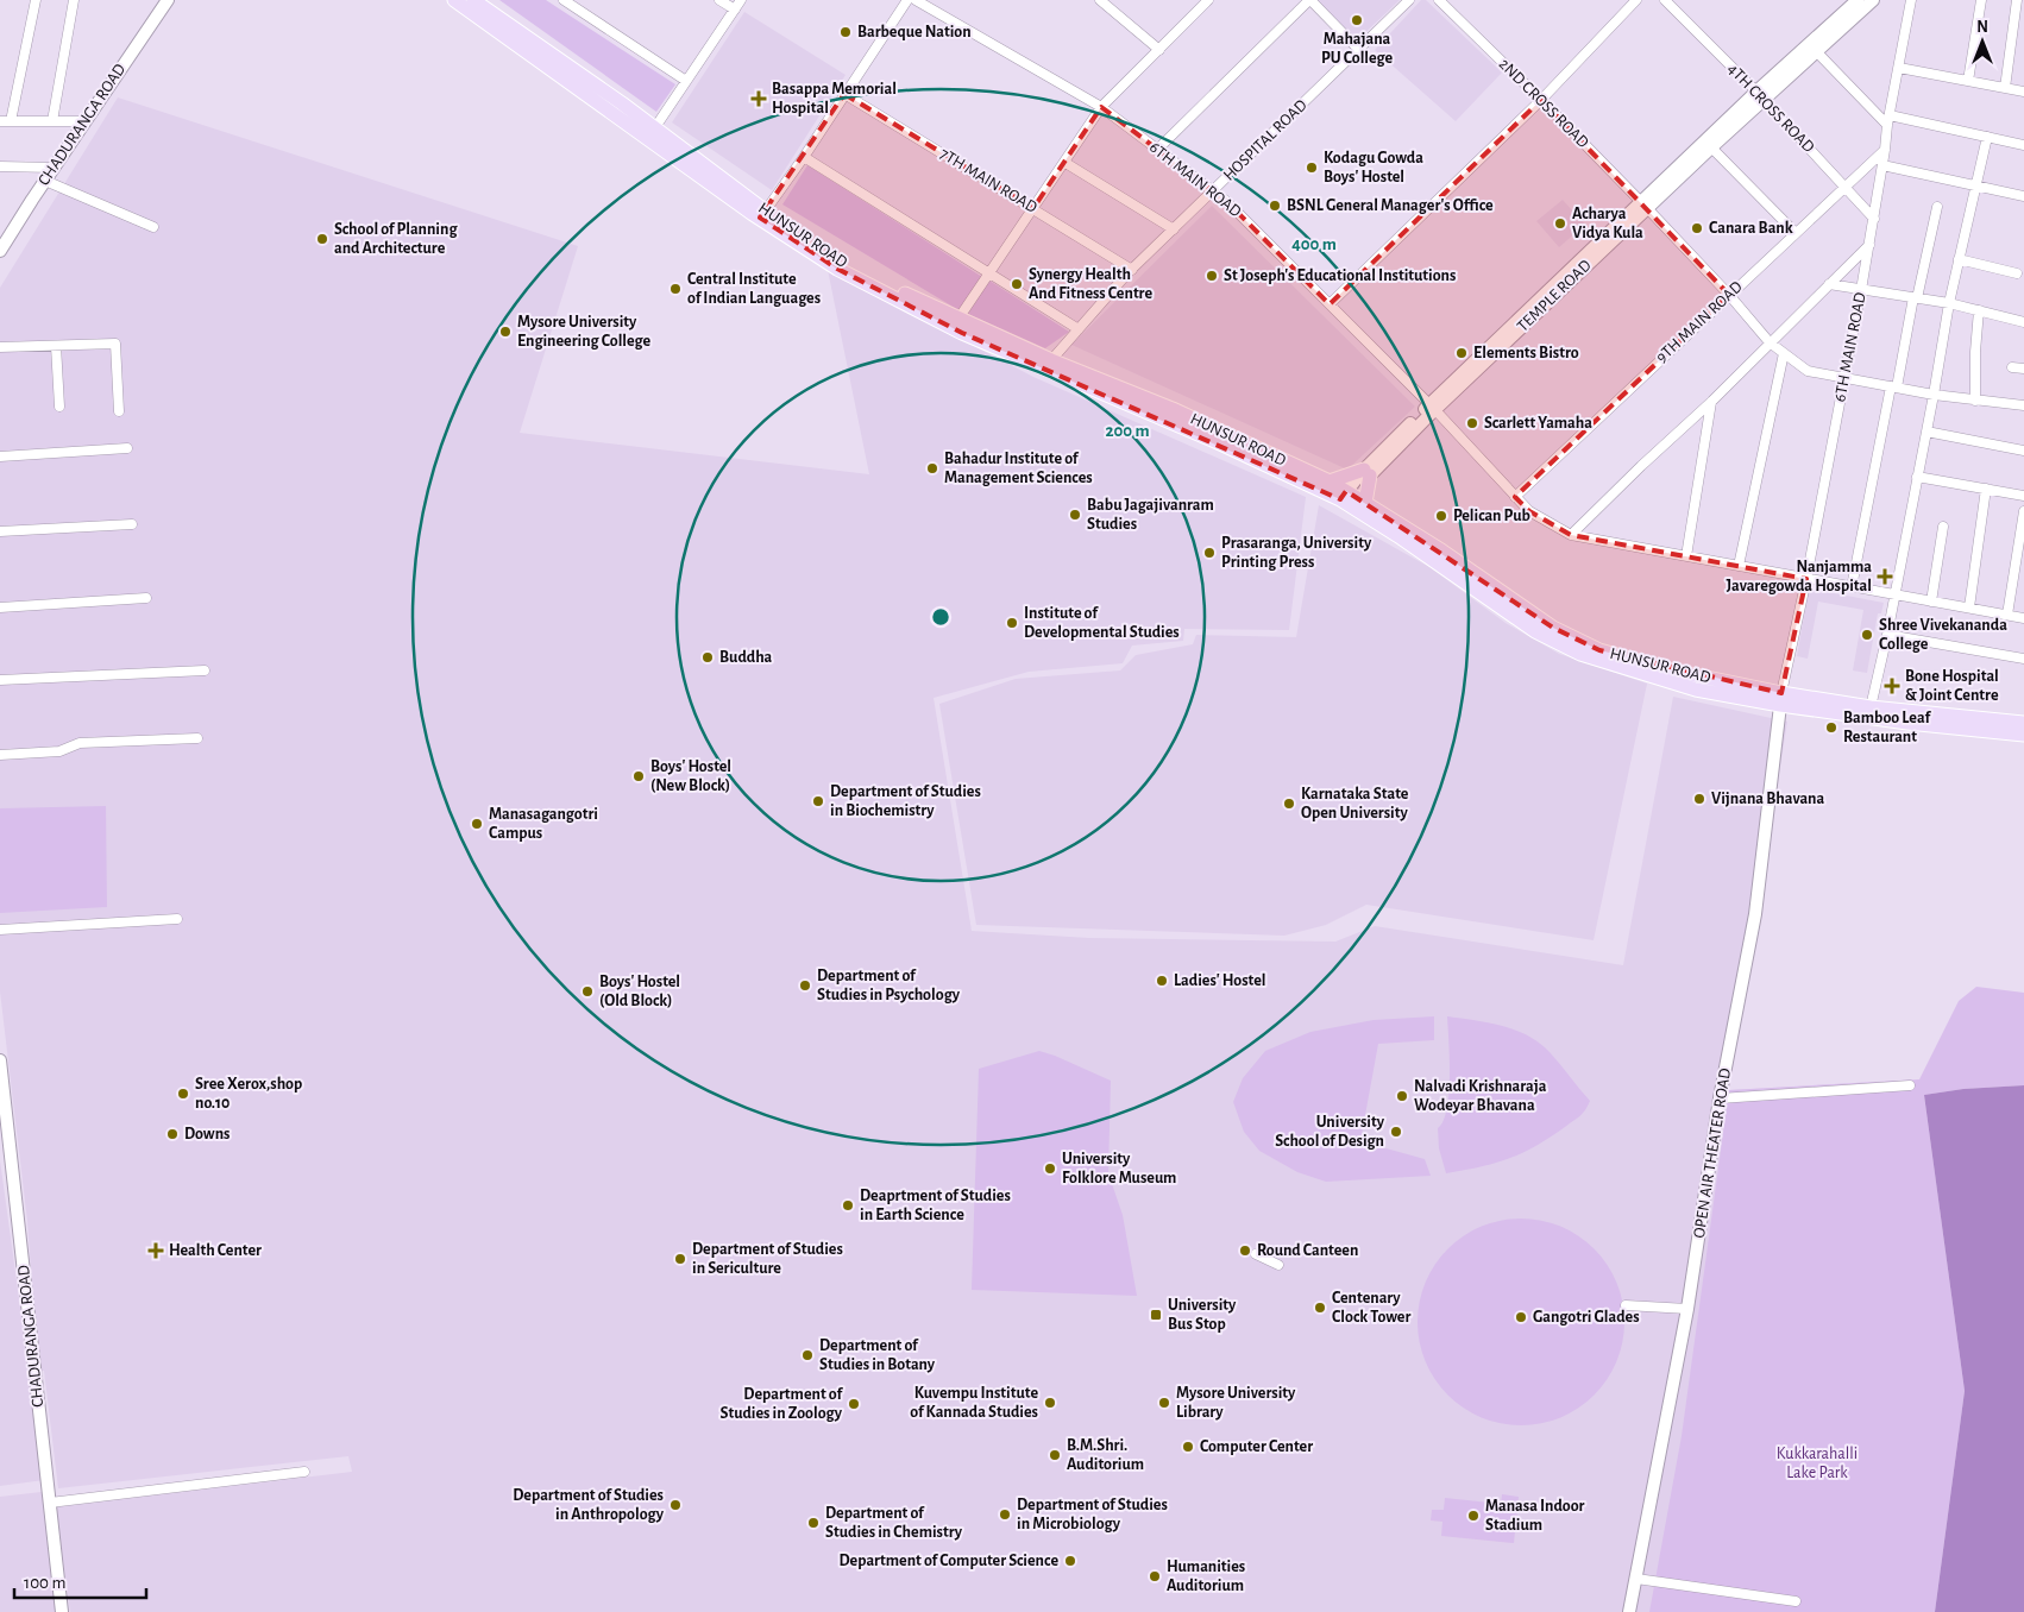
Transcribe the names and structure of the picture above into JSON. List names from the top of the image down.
{
  "streets": {
    "main road": ["HUNSUR ROAD"],
    "street": [
      "2ND CROSS ROAD",
      "4TH CROSS ROAD",
      "CHADURANGA ROAD",
      "HOSPITAL ROAD",
      "6TH MAIN ROAD",
      "7TH MAIN ROAD",
      "TEMPLE ROAD",
      "9TH MAIN ROAD",
      "OPEN AIR THEATER ROAD"
    ]
  },
  "crossings": [
    ["2ND CROSS ROAD", "6TH MAIN ROAD"],
    ["2ND CROSS ROAD", "TEMPLE ROAD"],
    ["2ND CROSS ROAD", "9TH MAIN ROAD"],
    ["4TH CROSS ROAD", "6TH MAIN ROAD"],
    ["4TH CROSS ROAD", "TEMPLE ROAD"],
    ["4TH CROSS ROAD", "9TH MAIN ROAD"],
    ["HOSPITAL ROAD", "6TH MAIN ROAD"],
    ["HOSPITAL ROAD", "7TH MAIN ROAD"],
    ["HOSPITAL ROAD", "HUNSUR ROAD"],
    ["6TH MAIN ROAD", "HUNSUR ROAD"],
    ["6TH MAIN ROAD", "TEMPLE ROAD"],
    ["6TH MAIN ROAD", "9TH MAIN ROAD"],
    ["6TH MAIN ROAD", "OPEN AIR THEATER ROAD"],
    ["HUNSUR ROAD", "TEMPLE ROAD"],
    ["HUNSUR ROAD", "OPEN AIR THEATER ROAD"]
  ],
  "parks": ["Kukkarahalli Lake Park"],
  "places": {
    "other": [
      "Mahajana PU College",
      "Barbeque Nation",
      "Kodagu Gowda Boys' Hostel",
      "BSNL General Manager's Office",
      "Acharya Vidya Kula",
      "Canara Bank",
      "School of Planning and Architecture",
      "St Joseph's Educational Institutions",
      "Synergy Health And Fitness Centre",
      "Central Institute of Indian Languages",
      "Mysore University Engineering College",
      "Elements Bistro",
      "Scarlett Yamaha",
      "Bahadur Institute of Management Sciences",
      "Babu Jagajivanram Studies",
      "Pelican Pub",
      "Prasaranga, University Printing Press",
      "Institute of Developmental Studies",
      "Shree Vivekananda College",
      "Buddha",
      "Bamboo Leaf Restaurant",
      "Boys' Hostel (New Block)",
      "Vijnana Bhavana",
      "Department of Studies in Biochemistry",
      "Karnataka State Open University",
      "Manasagangotri Campus",
      "Ladies' Hostel",
      "Department of Studies in Psychology",
      "Boys' Hostel (Old Block)",
      "Sree Xerox,shop no.10",
      "Nalvadi Krishnaraja Wodeyar Bhavana",
      "University School of Design",
      "Downs",
      "University Folklore Museum",
      "Deaprtment of Studies in Earth Science",
      "Round Canteen",
      "Department of Studies in Sericulture",
      "Centenary Clock Tower",
      "Gangotri Glades",
      "Department of Studies in Botany",
      "Kuvempu Institute of Kannada Studies",
      "Mysore University Library",
      "Department of Studies in Zoology",
      "Computer Center",
      "B.M.Shri. Auditorium",
      "Department of Studies in Anthropology",
      "Department of Studies in Microbiology",
      "Manasa Indoor Stadium",
      "Department of Studies in Chemistry",
      "Department of Computer Science",
      "Humanities Auditorium"
    ],
    "health": [
      "Basappa Memorial Hospital",
      "Nanjamma Javaregowda Hospital",
      "Bone Hospital & Joint Centre",
      "Health Center"
    ],
    "transit": ["University Bus Stop"]
  },
  "scale_bar": "100 m",
  "north": "top",
  "rings": ["400 m", "200 m"]
}
